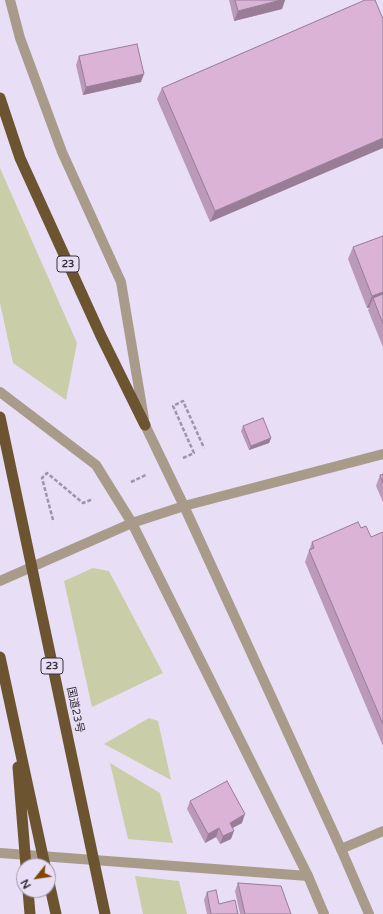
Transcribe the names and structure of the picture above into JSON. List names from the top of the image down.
{
  "streets": {
    "highway": ["23", "国道23号"]
  },
  "north": "bottom left"
}
